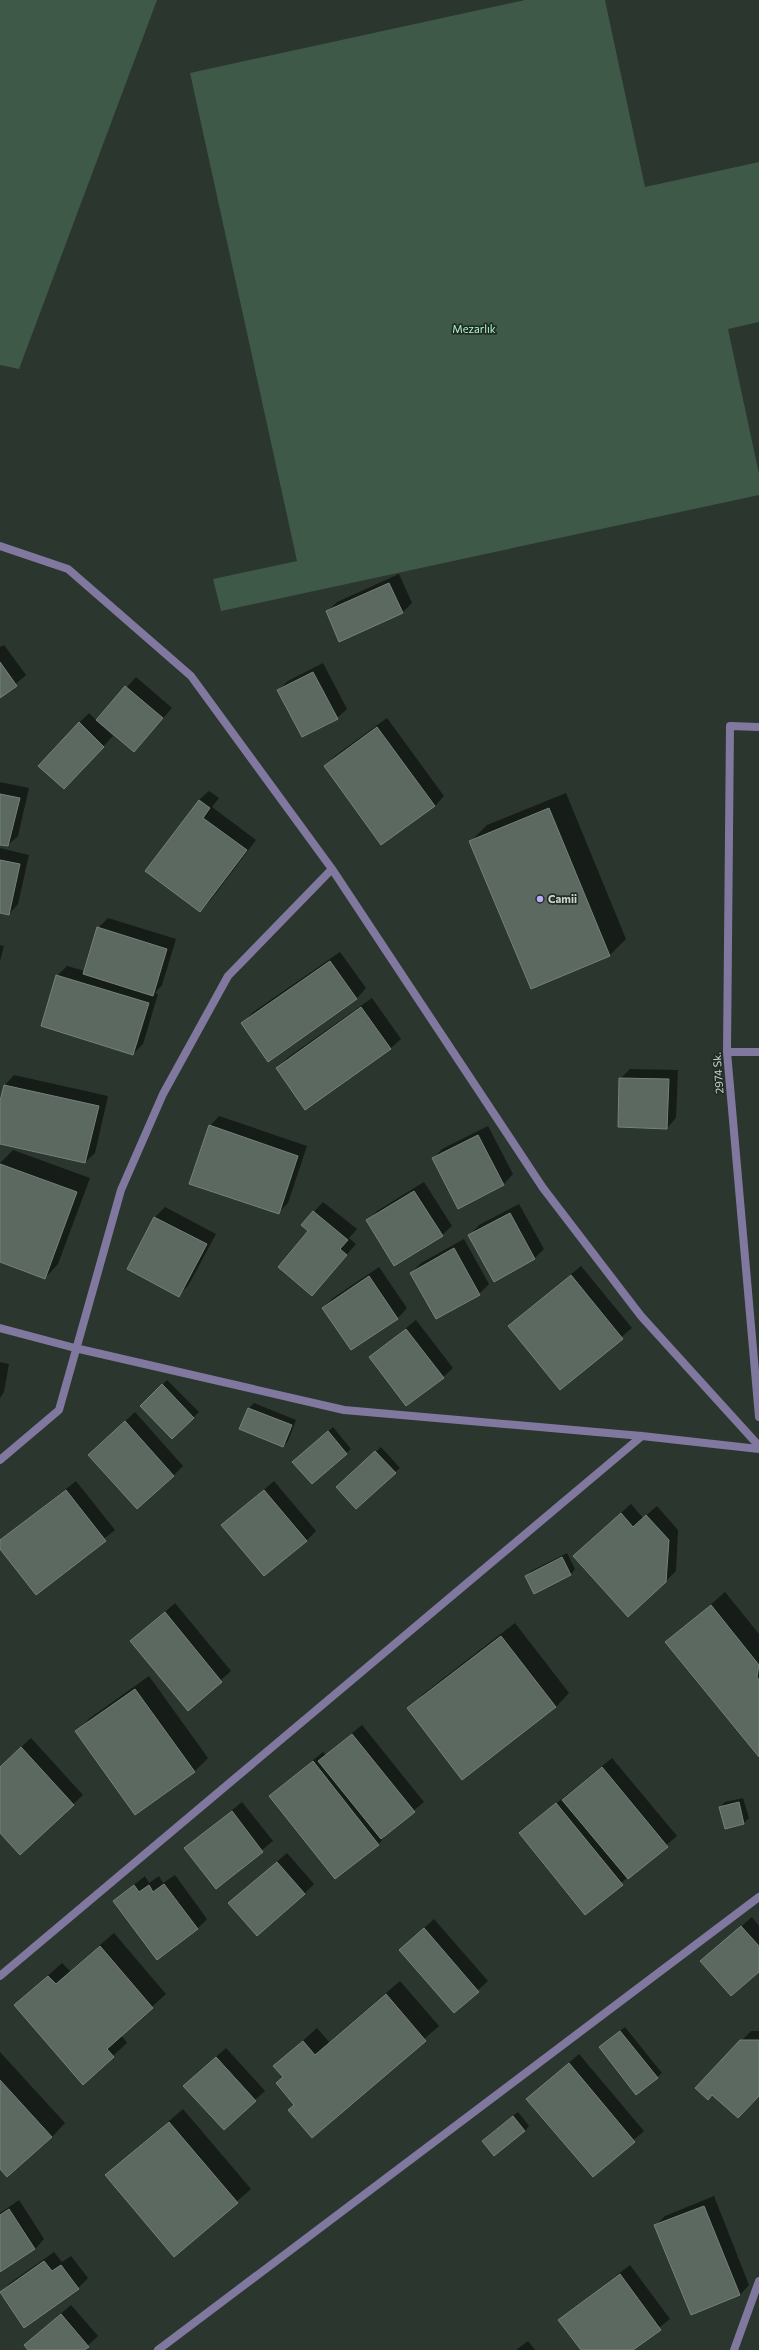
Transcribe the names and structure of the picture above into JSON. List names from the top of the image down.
{
  "streets": {
    "street": ["2974 Sk."]
  },
  "parks": ["Mezarlık"],
  "places": ["Camii"]
}
